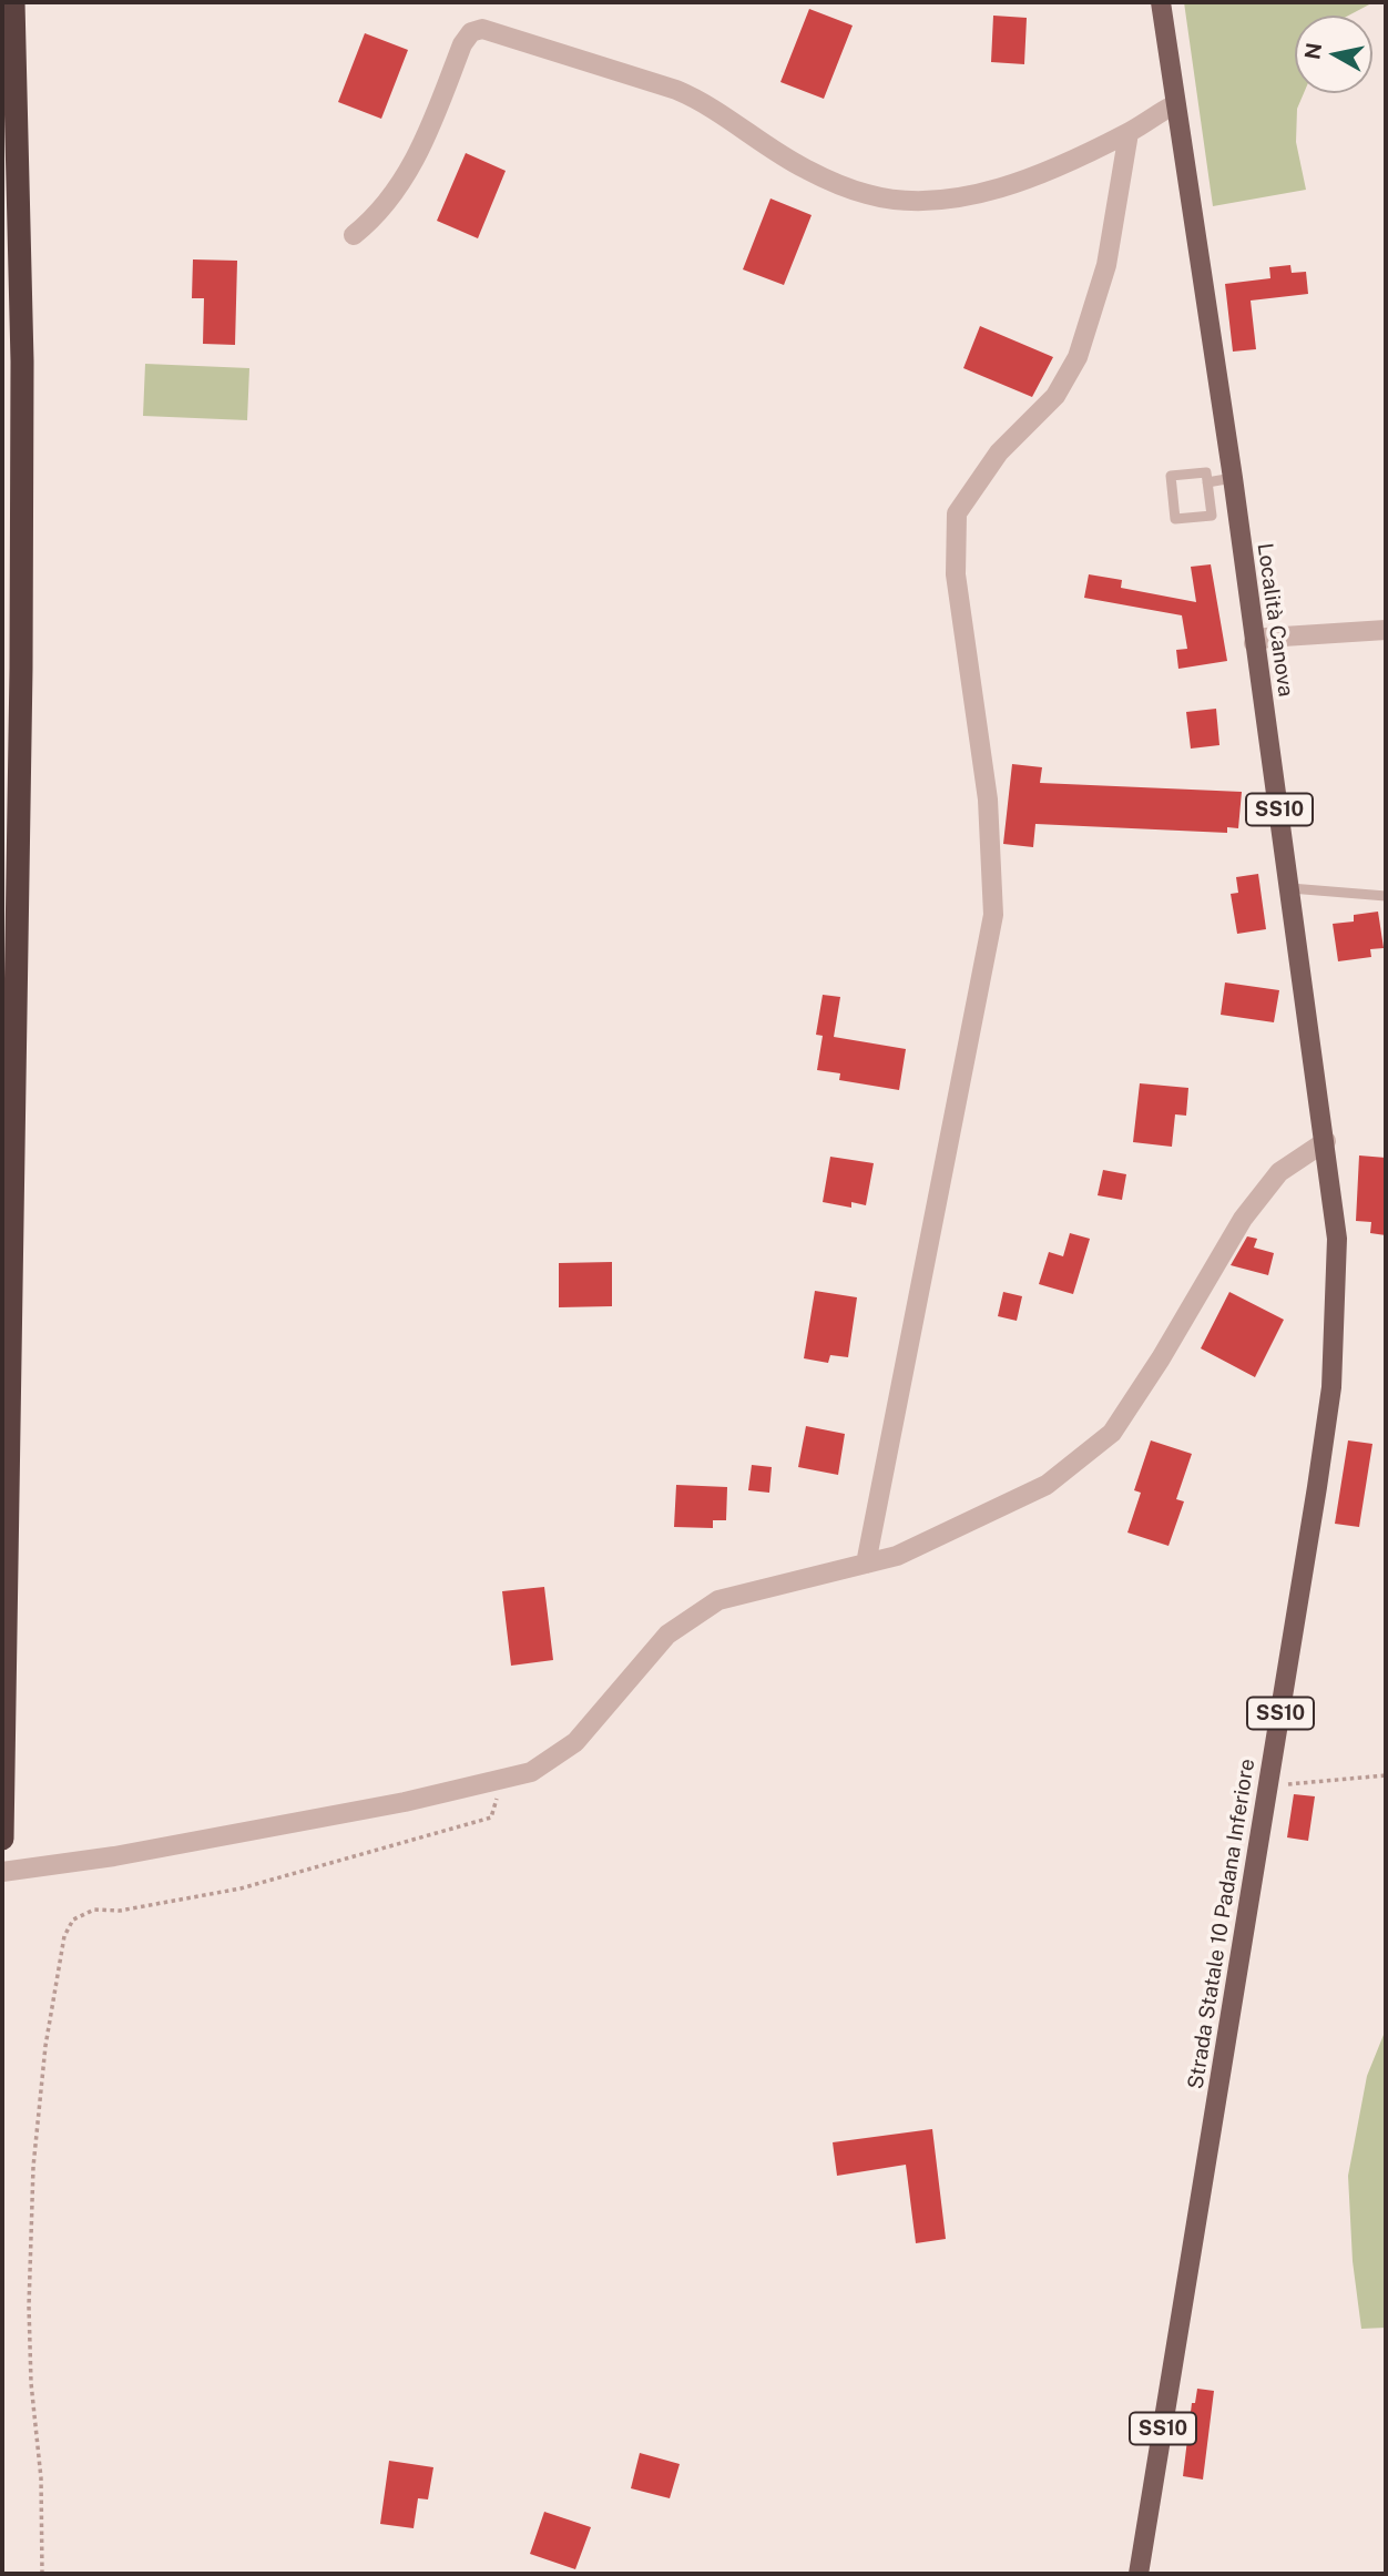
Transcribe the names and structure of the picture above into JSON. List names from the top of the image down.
{
  "streets": {
    "main road": ["Località Canova", "SS10", "Strada Statale 10 Padana Inferiore"]
  },
  "crossings": [
    ["Località Canova", "SS10"],
    ["Località Canova", "Strada Statale 10 Padana Inferiore"]
  ],
  "north": "left"
}
